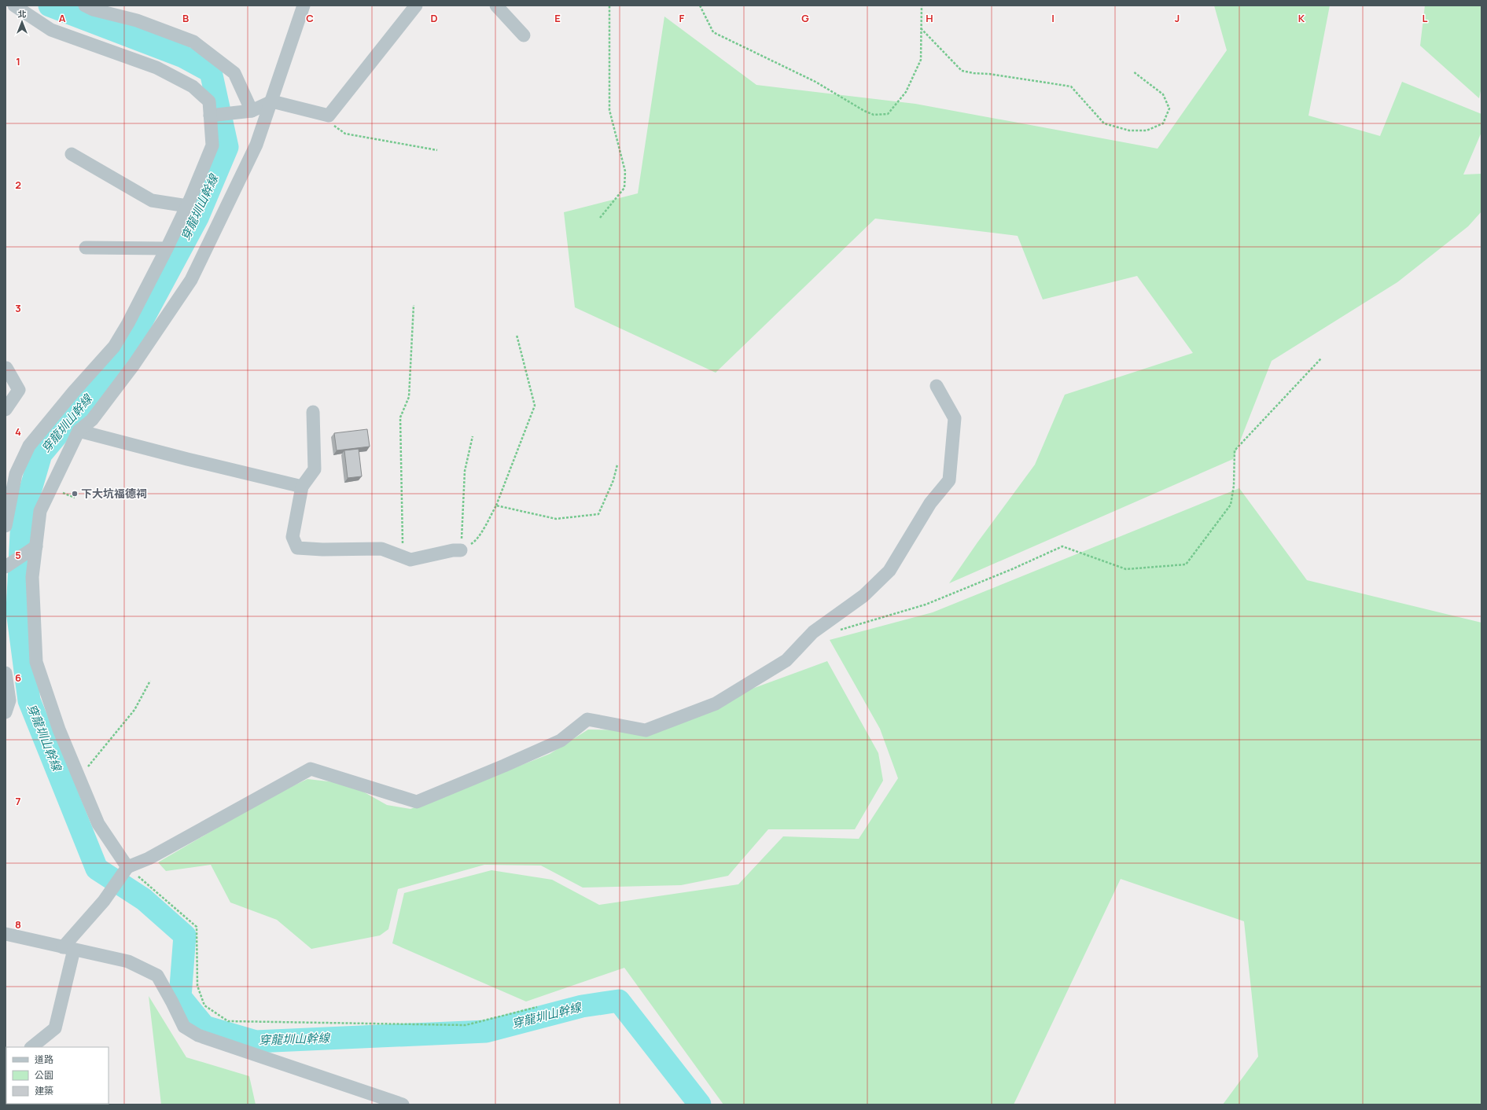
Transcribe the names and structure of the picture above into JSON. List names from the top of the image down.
{
  "water": ["穿龍圳山幹線"],
  "places": ["下大坑福德祠"],
  "legend": ["道路", "公園", "建築"],
  "north": "top",
  "grid": {
    "columns": [
      "A",
      "B",
      "C",
      "D",
      "E",
      "F",
      "G",
      "H",
      "I",
      "J",
      "K",
      "L"
    ],
    "rows": [
      "1",
      "2",
      "3",
      "4",
      "5",
      "6",
      "7",
      "8"
    ]
  }
}
